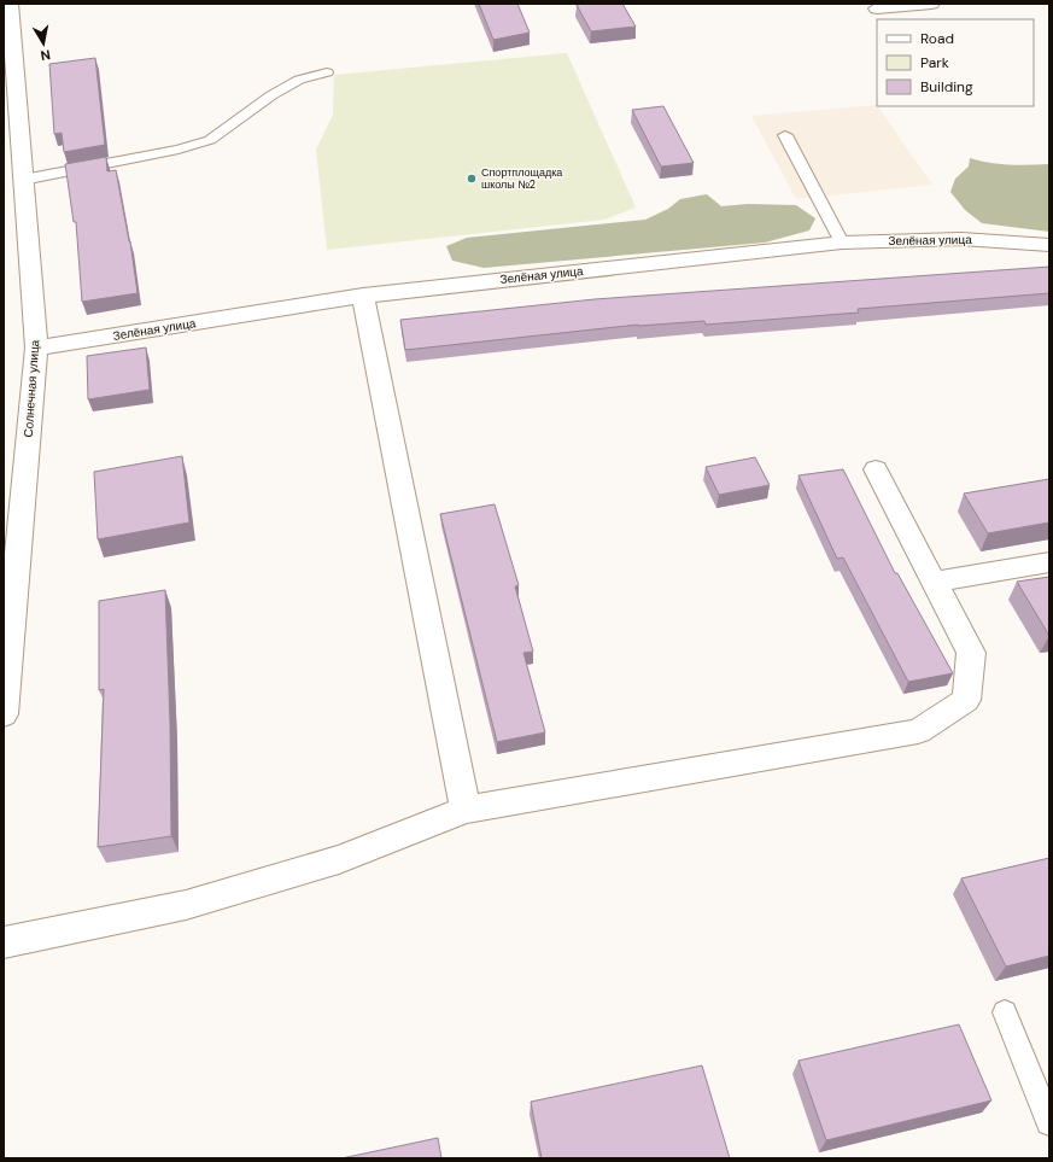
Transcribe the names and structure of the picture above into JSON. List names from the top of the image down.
{
  "streets": {
    "street": ["Зелёная улица", "Солнечная улица"]
  },
  "crossings": [
    ["Зелёная улица", "Солнечная улица"]
  ],
  "places": ["Спортплощадка школы №2"],
  "legend": ["Road", "Park", "Building"],
  "north": "bottom"
}
